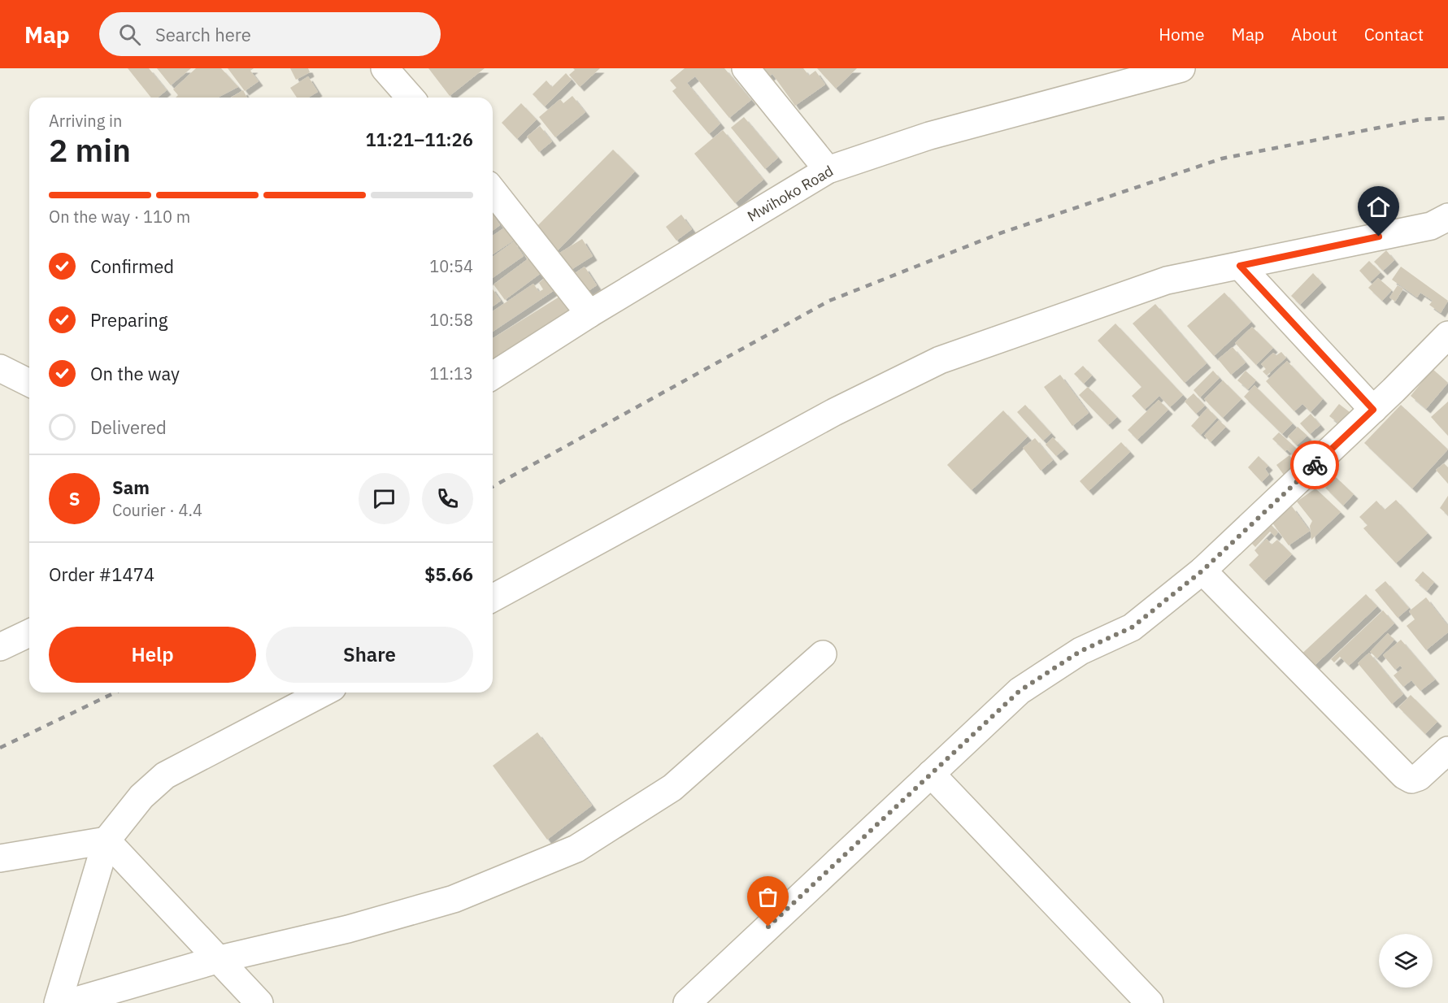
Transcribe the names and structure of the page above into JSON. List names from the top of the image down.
{
  "streets": {
    "street": ["Mwihoko Road"]
  },
  "page": {
    "header": "Map",
    "search": "Search here",
    "nav": [
      "Home",
      "Map",
      "About",
      "Contact"
    ],
    "heading": ["2 min", "Arriving in", "11:21–11:26"],
    "panel": [
      "Sam",
      "Courier · 4.4",
      "Order #1474",
      "$5.66"
    ],
    "bar": "On the way · 110 m",
    "list": [
      ["Confirmed", "10:54"],
      ["Preparing", "10:58"],
      ["On the way", "11:13"],
      "Delivered"
    ],
    "round": "S",
    "buttons": ["Help", "Share"]
  }
}
